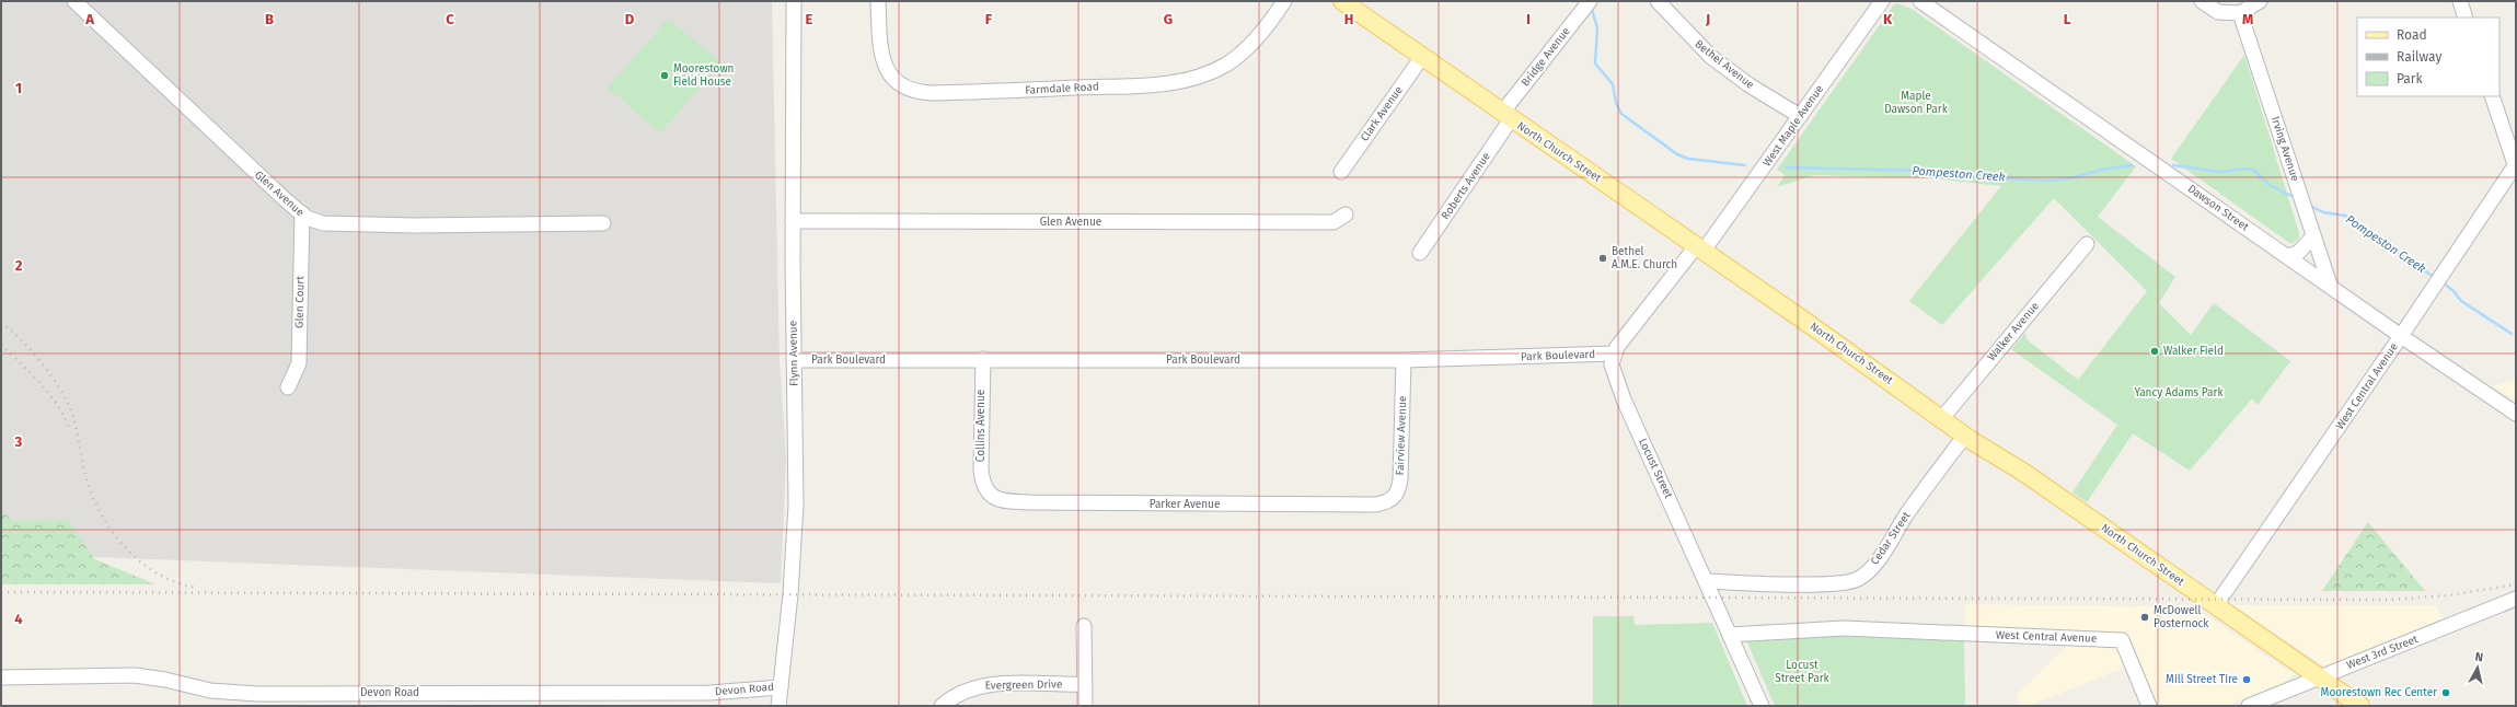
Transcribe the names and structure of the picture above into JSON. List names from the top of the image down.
{
  "streets": {
    "main road": ["North Church Street"],
    "street": [
      "Bridge Avenue",
      "Bethel Avenue",
      "Farmdale Road",
      "Clark Avenue",
      "West Maple Avenue",
      "Irving Avenue",
      "Roberts Avenue",
      "Glen Avenue",
      "Dawson Street",
      "Glen Court",
      "Walker Avenue",
      "Flynn Avenue",
      "Park Boulevard",
      "West Central Avenue",
      "Collins Avenue",
      "Fairview Avenue",
      "Locust Street",
      "Parker Avenue",
      "Cedar Street",
      "West 3rd Street",
      "Evergreen Drive",
      "Devon Road"
    ]
  },
  "crossings": [
    ["Bridge Avenue", "North Church Street"],
    ["Bridge Avenue", "Roberts Avenue"],
    ["Bethel Avenue", "West Maple Avenue"],
    ["Clark Avenue", "North Church Street"],
    ["West Maple Avenue", "North Church Street"],
    ["Irving Avenue", "Dawson Street"],
    ["North Church Street", "Roberts Avenue"],
    ["North Church Street", "Walker Avenue"],
    ["North Church Street", "West Central Avenue"],
    ["North Church Street", "Cedar Street"],
    ["North Church Street", "West 3rd Street"],
    ["Glen Avenue", "Glen Court"],
    ["Glen Avenue", "Flynn Avenue"],
    ["Dawson Street", "West Central Avenue"],
    ["Flynn Avenue", "Park Boulevard"],
    ["Flynn Avenue", "Devon Road"],
    ["Park Boulevard", "Collins Avenue"],
    ["Park Boulevard", "Fairview Avenue"],
    ["Park Boulevard", "Locust Street"],
    ["West Central Avenue", "Locust Street"],
    ["Collins Avenue", "Parker Avenue"],
    ["Fairview Avenue", "Parker Avenue"],
    ["Locust Street", "Cedar Street"]
  ],
  "water": ["Pompeston Creek"],
  "parks": ["Maple Dawson Park", "Yancy Adams Park", "Locust Street Park"],
  "places": [
    "Moorestown Field House",
    "Bethel A.M.E. Church",
    "Walker Field",
    "McDowell Posternock",
    "Mill Street Tire",
    "Moorestown Rec Center"
  ],
  "legend": ["Road", "Railway", "Park"],
  "north": "top",
  "grid": {
    "columns": [
      "A",
      "B",
      "C",
      "D",
      "E",
      "F",
      "G",
      "H",
      "I",
      "J",
      "K",
      "L",
      "M"
    ],
    "rows": [
      "1",
      "2",
      "3",
      "4"
    ]
  }
}
